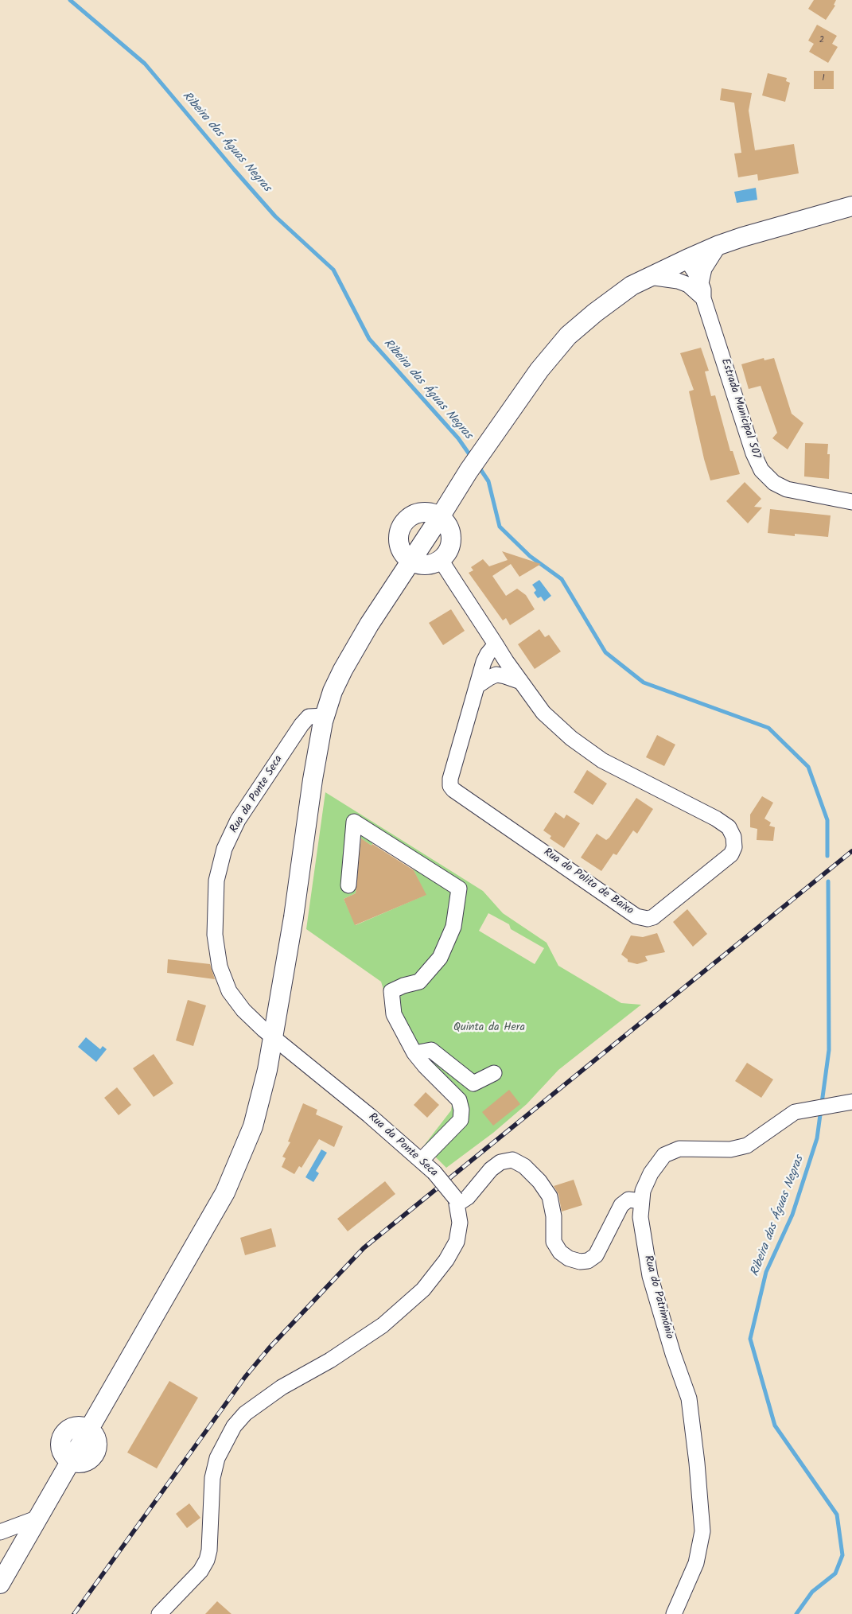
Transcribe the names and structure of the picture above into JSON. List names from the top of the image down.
{
  "streets": {
    "street": [
      "Estrada Municipal 507",
      "Rua da Ponte Seca",
      "Rua do Polito de Baixo",
      "Rua do Património"
    ]
  },
  "water": ["Ribeira das Águas Negras"],
  "parks": ["Quinta da Hera"],
  "house_numbers": ["2", "1"]
}
